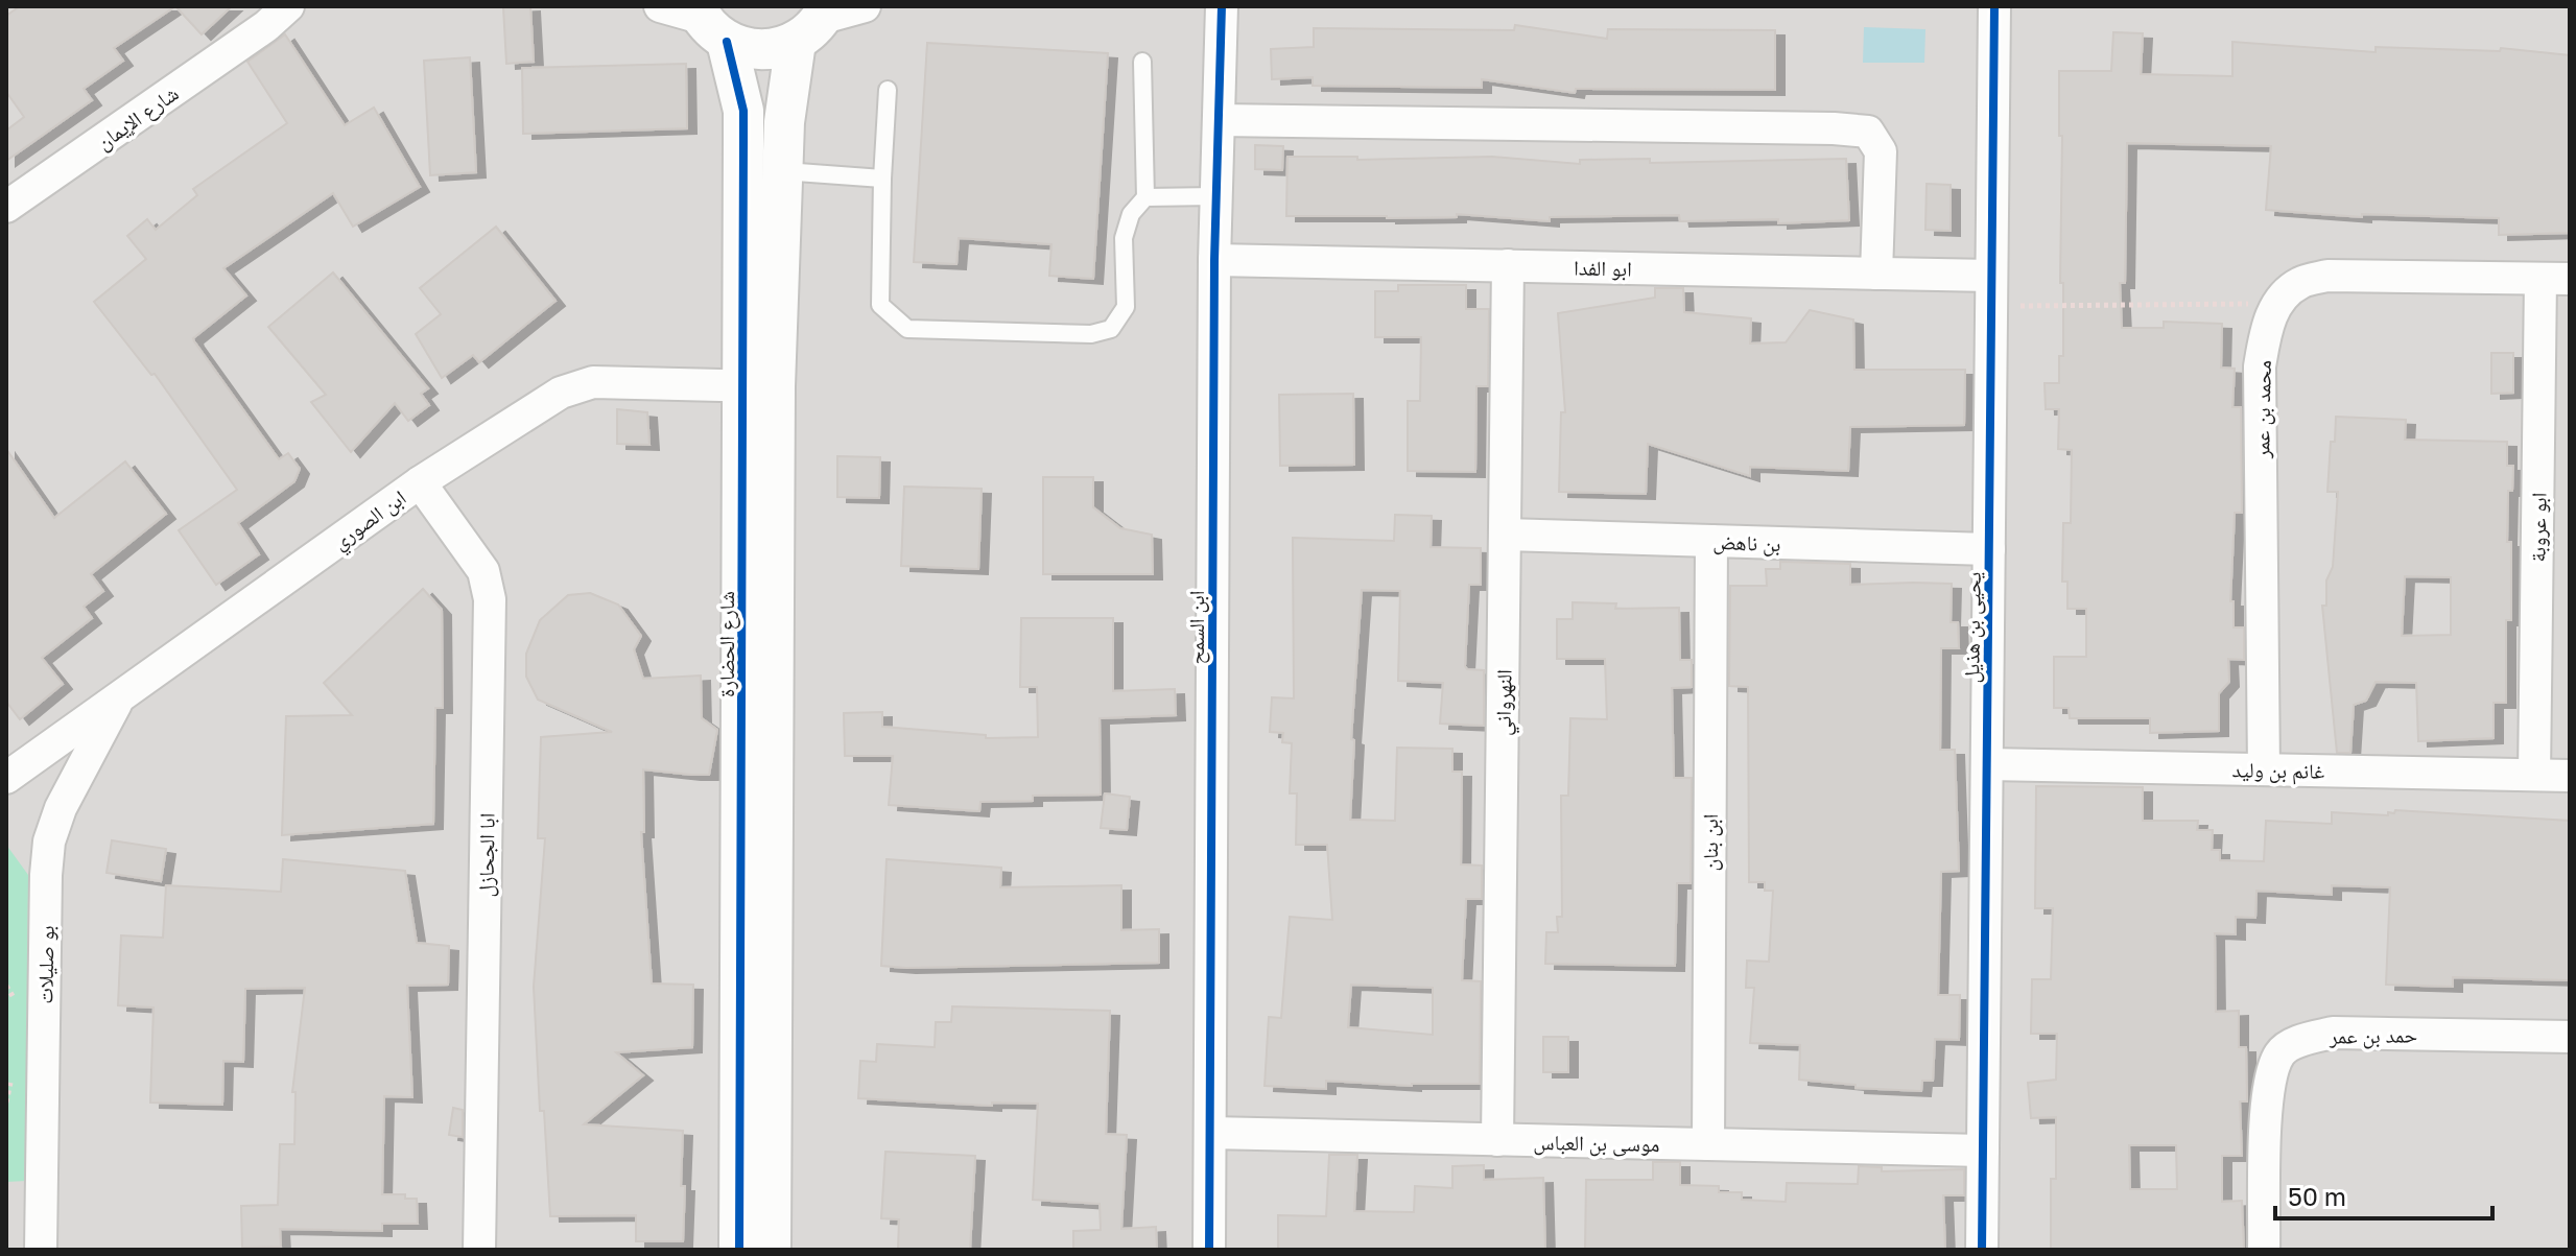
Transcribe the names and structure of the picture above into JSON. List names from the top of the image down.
{
  "streets": {
    "street": [
      "شارع الإيمان",
      "ابو الفدا",
      "محمد بن عمر",
      "ابن الصوري",
      "ابو عروبة",
      "بن ناهض",
      "ابن السمح",
      "يحيى بن هذيل",
      "شارع الحضارة",
      "النهرواني",
      "غانم بن وليد",
      "ابن بنان",
      "ابا الجحازل",
      "بو صليلات",
      "حمد بن عمر",
      "موسى بن العباس"
    ]
  },
  "crossings": [
    ["ابو الفدا", "ابن السمح"],
    ["ابو الفدا", "يحيى بن هذيل"],
    ["ابو الفدا", "النهرواني"],
    ["محمد بن عمر", "غانم بن وليد"],
    ["ابن الصوري", "شارع الحضارة"],
    ["ابن الصوري", "ابا الجحازل"],
    ["ابن الصوري", "بو صليلات"],
    ["ابو عروبة", "غانم بن وليد"],
    ["بن ناهض", "يحيى بن هذيل"],
    ["بن ناهض", "النهرواني"],
    ["بن ناهض", "ابن بنان"],
    ["ابن السمح", "موسى بن العباس"],
    ["يحيى بن هذيل", "غانم بن وليد"],
    ["يحيى بن هذيل", "موسى بن العباس"],
    ["النهرواني", "موسى بن العباس"],
    ["ابن بنان", "موسى بن العباس"]
  ],
  "scale_bar": "50 m"
}
